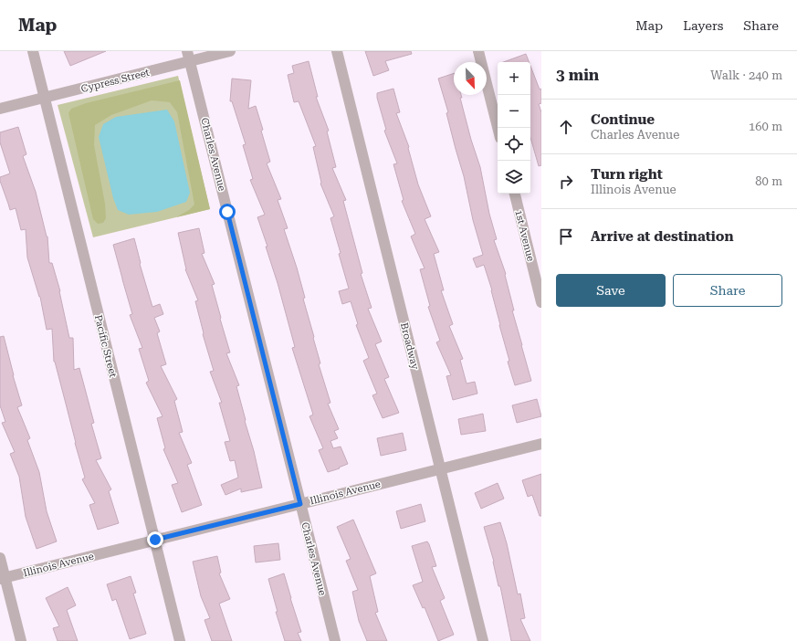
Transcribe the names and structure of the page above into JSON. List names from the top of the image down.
{
  "streets": {
    "street": [
      "Cypress Street",
      "Charles Avenue",
      "1st Avenue",
      "Pacific Street",
      "Broadway",
      "Illinois Avenue"
    ]
  },
  "crossings": [
    ["Cypress Street", "Charles Avenue"],
    ["Cypress Street", "Pacific Street"],
    ["Charles Avenue", "Illinois Avenue"],
    ["Pacific Street", "Illinois Avenue"],
    ["Broadway", "Illinois Avenue"]
  ],
  "north": "bottom right",
  "page": {
    "header": "Map",
    "nav": ["Map", "Layers", "Share"],
    "heading": ["3 min", "Walk · 240 m"],
    "map_buttons": ["+", "−"],
    "list": [
      ["Continue", "Charles Avenue", "160 m"],
      ["Turn right", "Illinois Avenue", "80 m"],
      "Arrive at destination"
    ],
    "buttons": ["Save", "Share"]
  }
}
